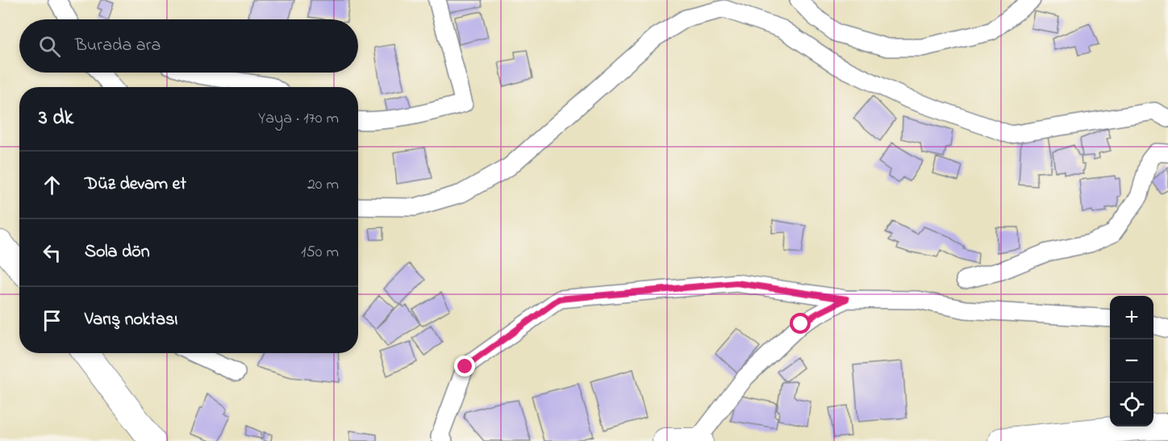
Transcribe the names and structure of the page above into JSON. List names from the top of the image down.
{
  "page": {
    "search": "Burada ara",
    "heading": ["3 dk", "Yaya · 170 m"],
    "list": [
      ["Düz devam et", "20 m"],
      ["Sola dön", "150 m"],
      "Varış noktası"
    ],
    "map_buttons": ["+", "−"]
  }
}
